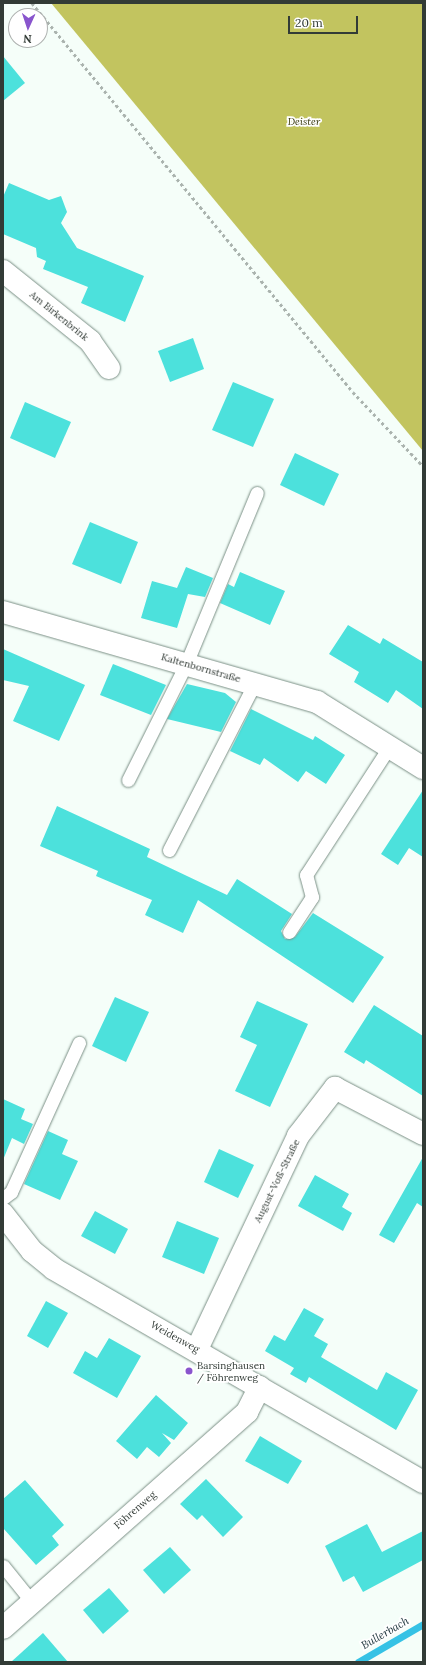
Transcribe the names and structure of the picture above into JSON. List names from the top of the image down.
{
  "streets": {
    "street": [
      "Am Birkenbrink",
      "Kaltenbornstraße",
      "August-Voß-Straße",
      "Weidenweg",
      "Föhrenweg"
    ]
  },
  "crossings": [
    ["August-Voß-Straße", "Weidenweg"],
    ["Weidenweg", "Föhrenweg"]
  ],
  "water": ["Bullerbach"],
  "parks": ["Deister"],
  "places": ["Barsinghausen / Föhrenweg"],
  "scale_bar": "20 m",
  "north": "bottom"
}
